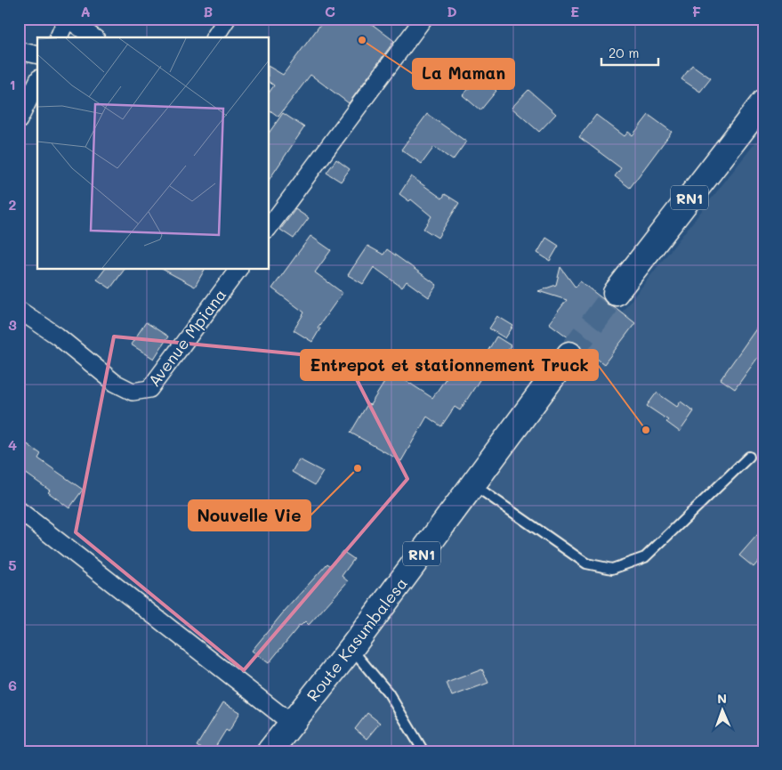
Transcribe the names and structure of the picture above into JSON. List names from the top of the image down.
{
  "streets": {
    "highway": ["RN1", "Route Kasumbalesa"],
    "street": ["Avenue Mpiana"]
  },
  "places": ["La Maman", "Entrepot et stationnement Truck", "Nouvelle Vie"],
  "scale_bar": "20 m",
  "north": "top",
  "grid": {
    "columns": [
      "A",
      "B",
      "C",
      "D",
      "E",
      "F"
    ],
    "rows": [
      "1",
      "2",
      "3",
      "4",
      "5",
      "6"
    ]
  }
}
